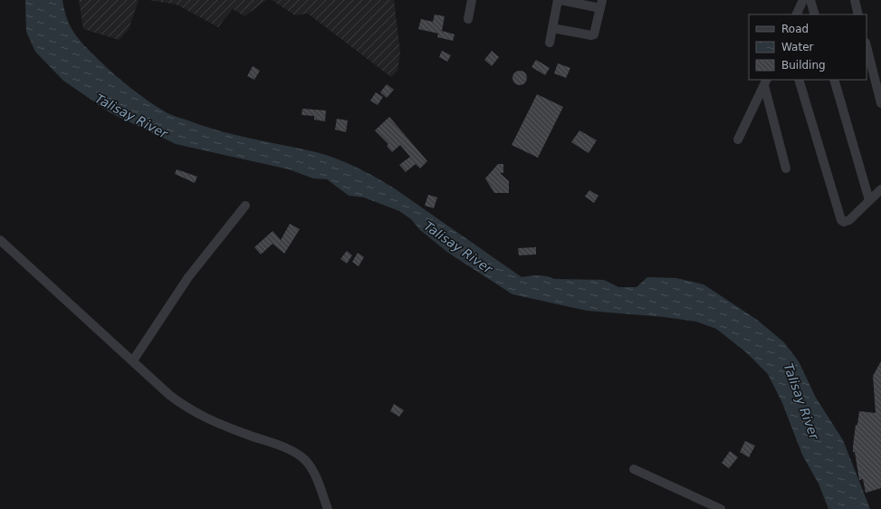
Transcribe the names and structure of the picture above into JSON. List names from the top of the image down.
{
  "water": ["Talisay River"],
  "legend": ["Road", "Water", "Building"]
}
